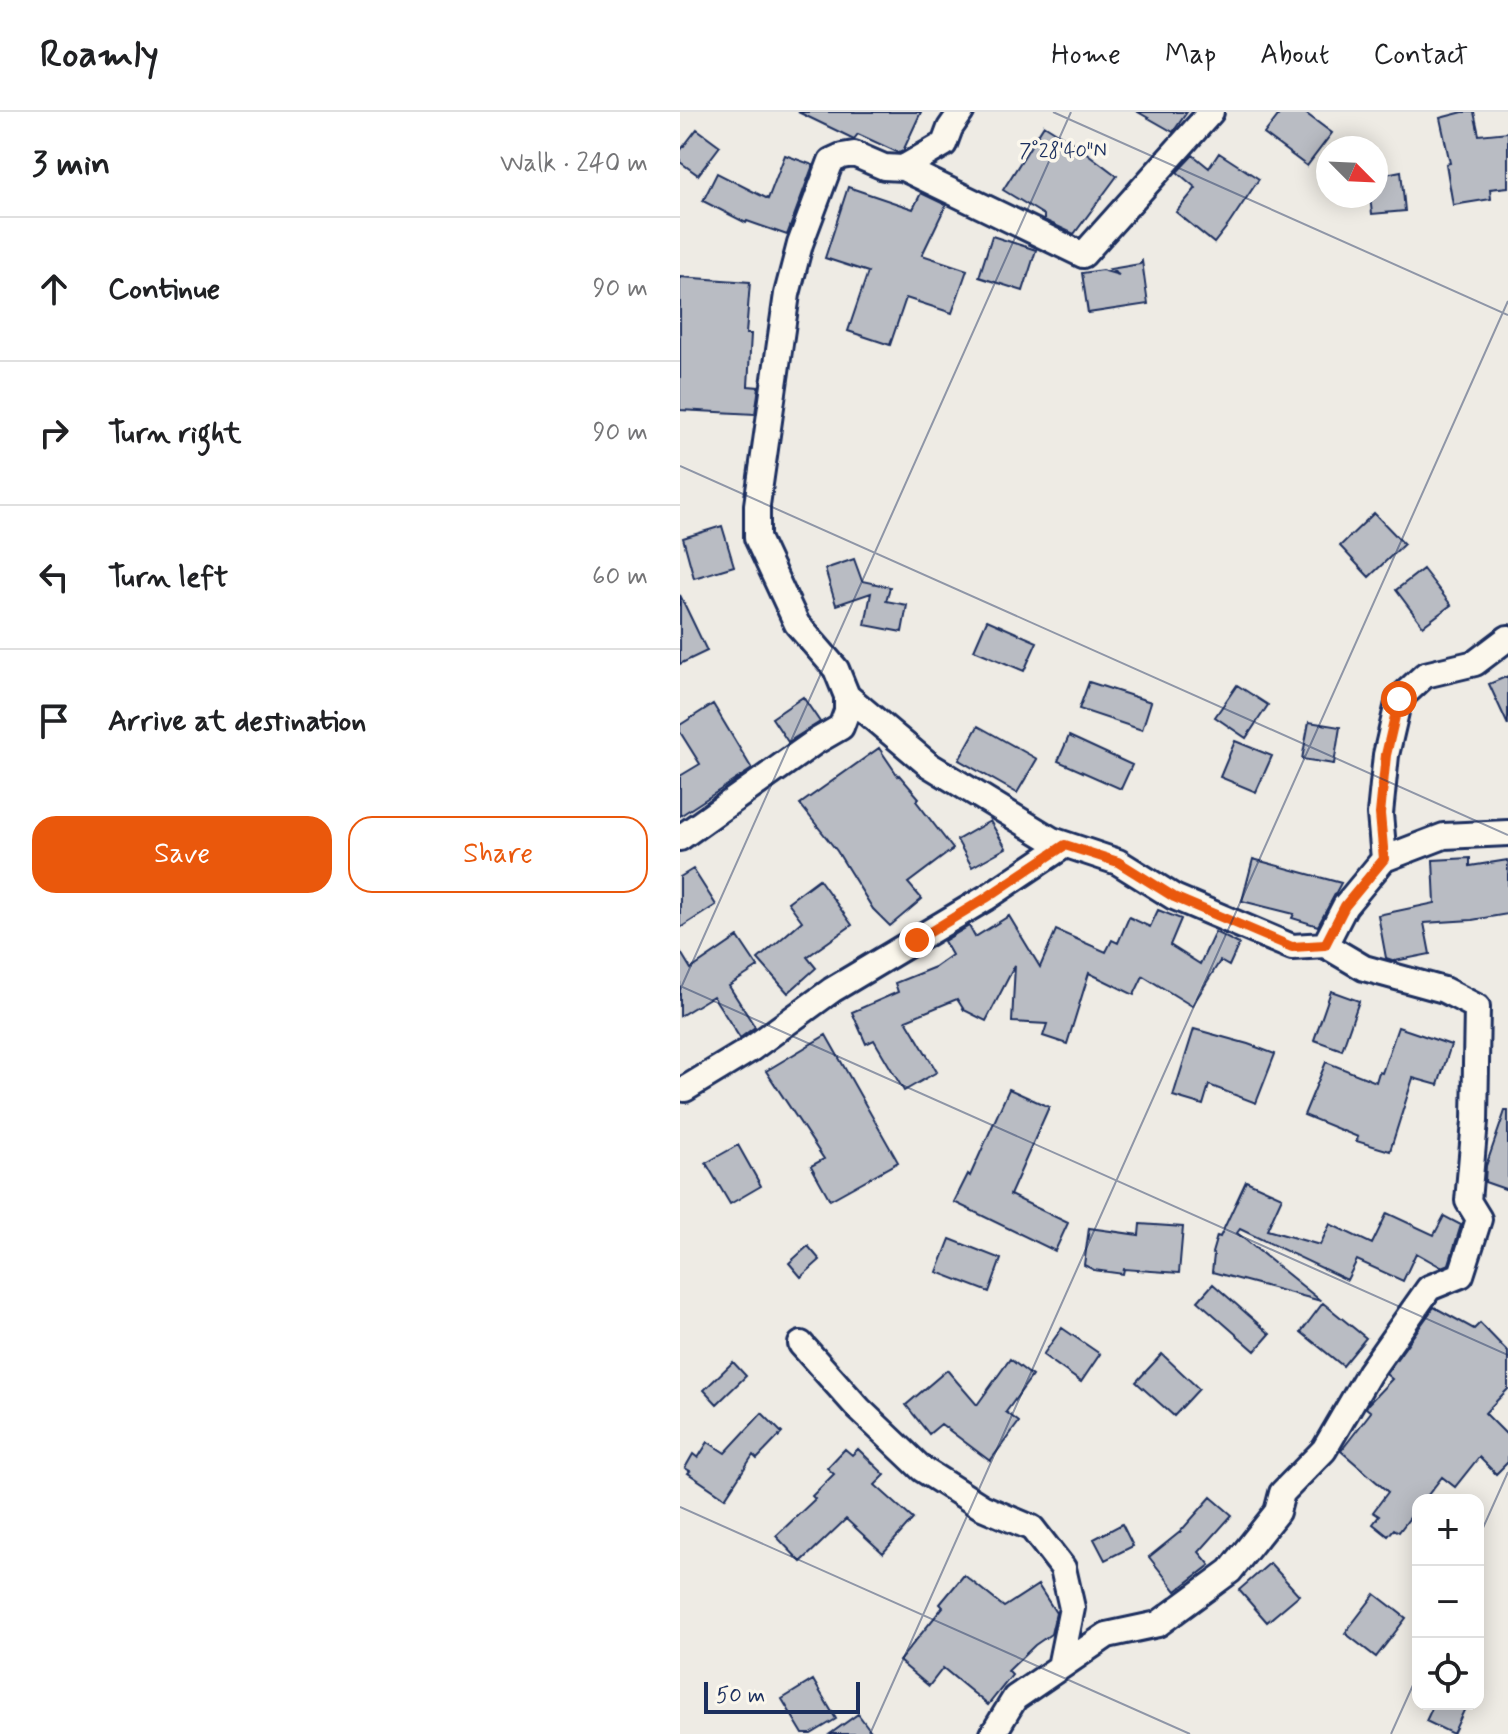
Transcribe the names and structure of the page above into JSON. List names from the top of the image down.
{
  "scale_bar": "50 m",
  "north": "bottom right",
  "page": {
    "header": "Roamly",
    "nav": [
      "Home",
      "Map",
      "About",
      "Contact"
    ],
    "heading": ["3 min", "Walk · 240 m"],
    "list": [
      ["Continue", "90 m"],
      ["Turn right", "90 m"],
      ["Turn left", "60 m"],
      "Arrive at destination"
    ],
    "buttons": ["Save", "Share"],
    "map_buttons": ["+", "−"],
    "scale": "50 m"
  },
  "coordinates": ["7°28'40\"N"]
}
